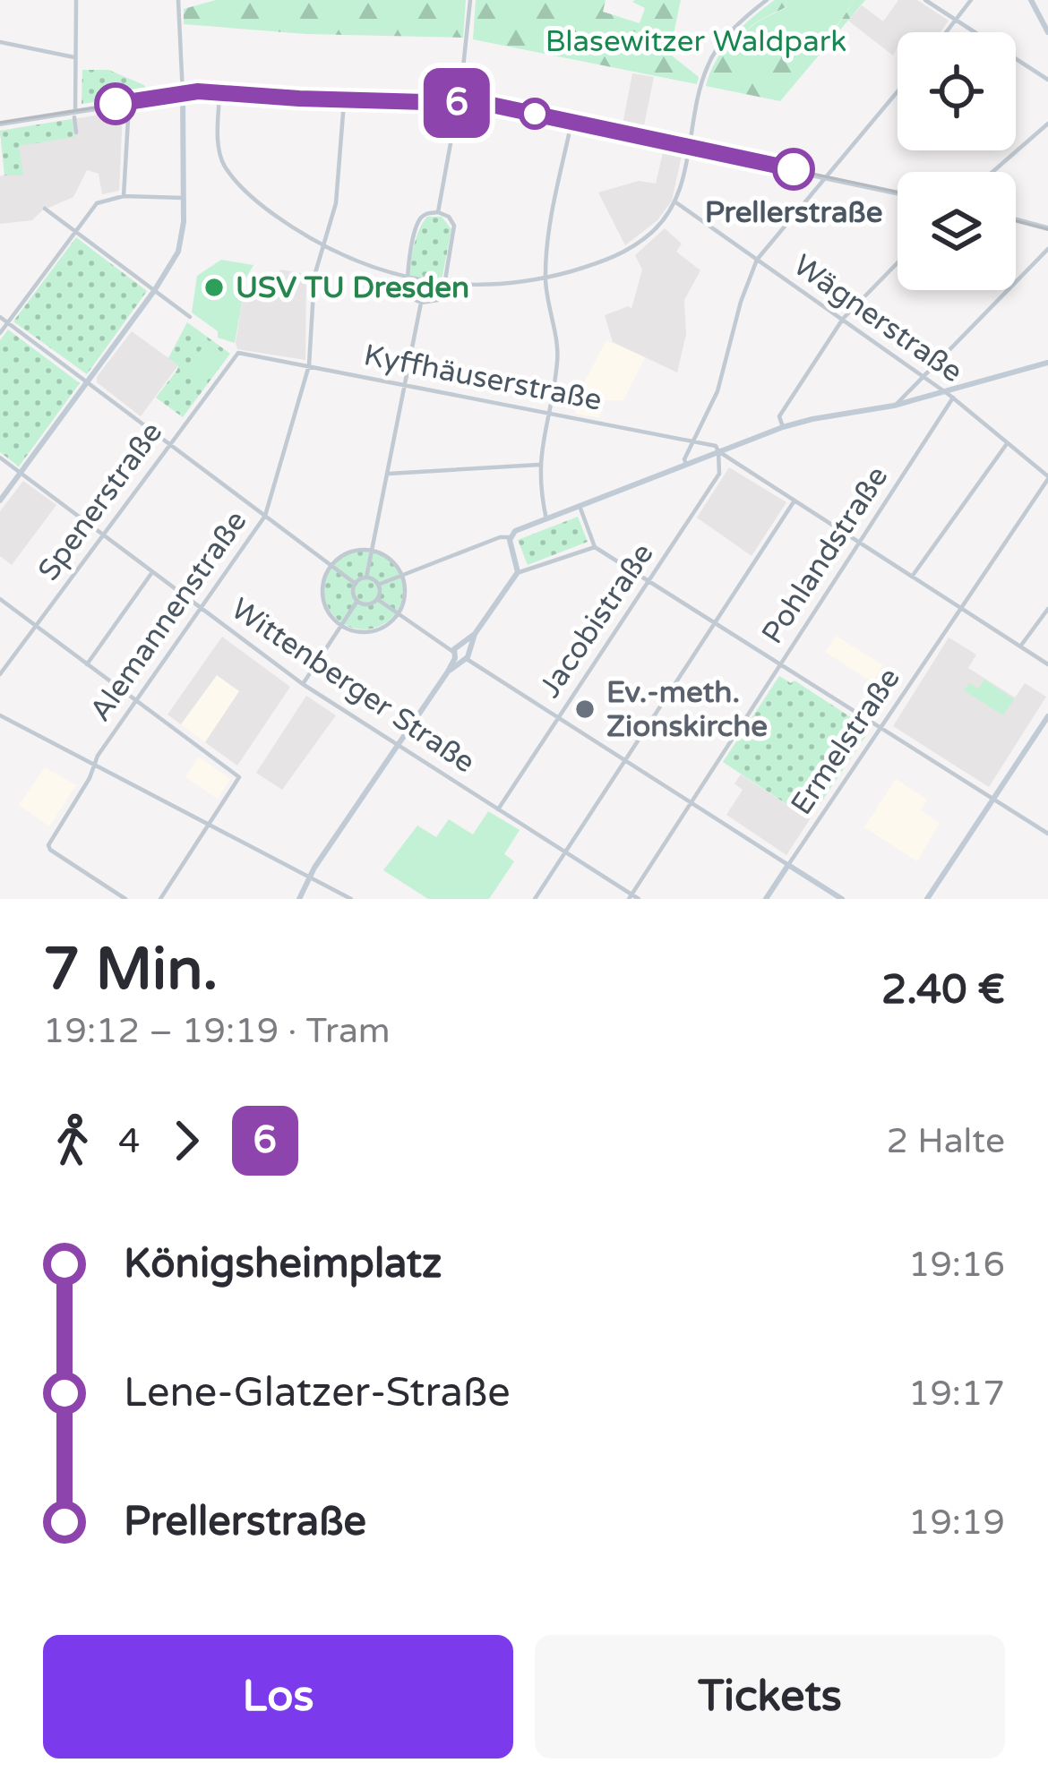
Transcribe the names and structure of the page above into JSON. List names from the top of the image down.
{
  "streets": {
    "street": [
      "Wägnerstraße",
      "Kyffhäuserstraße",
      "Spenerstraße",
      "Pohlandstraße",
      "Alemannenstraße",
      "Jacobistraße",
      "Wittenberger Straße",
      "Ermelstraße"
    ]
  },
  "crossings": [
    ["Wägnerstraße", "Pohlandstraße"],
    ["Wägnerstraße", "Ermelstraße"],
    ["Kyffhäuserstraße", "Spenerstraße"],
    ["Kyffhäuserstraße", "Pohlandstraße"],
    ["Kyffhäuserstraße", "Alemannenstraße"],
    ["Kyffhäuserstraße", "Jacobistraße"],
    ["Kyffhäuserstraße", "Ermelstraße"],
    ["Spenerstraße", "Wittenberger Straße"],
    ["Pohlandstraße", "Wittenberger Straße"],
    ["Alemannenstraße", "Wittenberger Straße"],
    ["Jacobistraße", "Wittenberger Straße"]
  ],
  "parks": ["Blasewitzer Waldpark"],
  "places": ["Prellerstraße", "USV TU Dresden", "Ev.-meth. Zionskirche"],
  "lines": ["tram line 6"],
  "page": {
    "on_map": "6",
    "heading": ["7 Min.", "19:12 – 19:19 · Tram", "2.40 €"],
    "legs": ["4", "6", "2 Halte"],
    "list": [
      {
        "name": "Königsheimplatz",
        "value": "19:16"
      },
      {
        "name": "Lene-Glatzer-Straße",
        "value": "19:17"
      },
      {
        "name": "Prellerstraße",
        "value": "19:19"
      }
    ],
    "buttons": ["Los", "Tickets"]
  }
}
